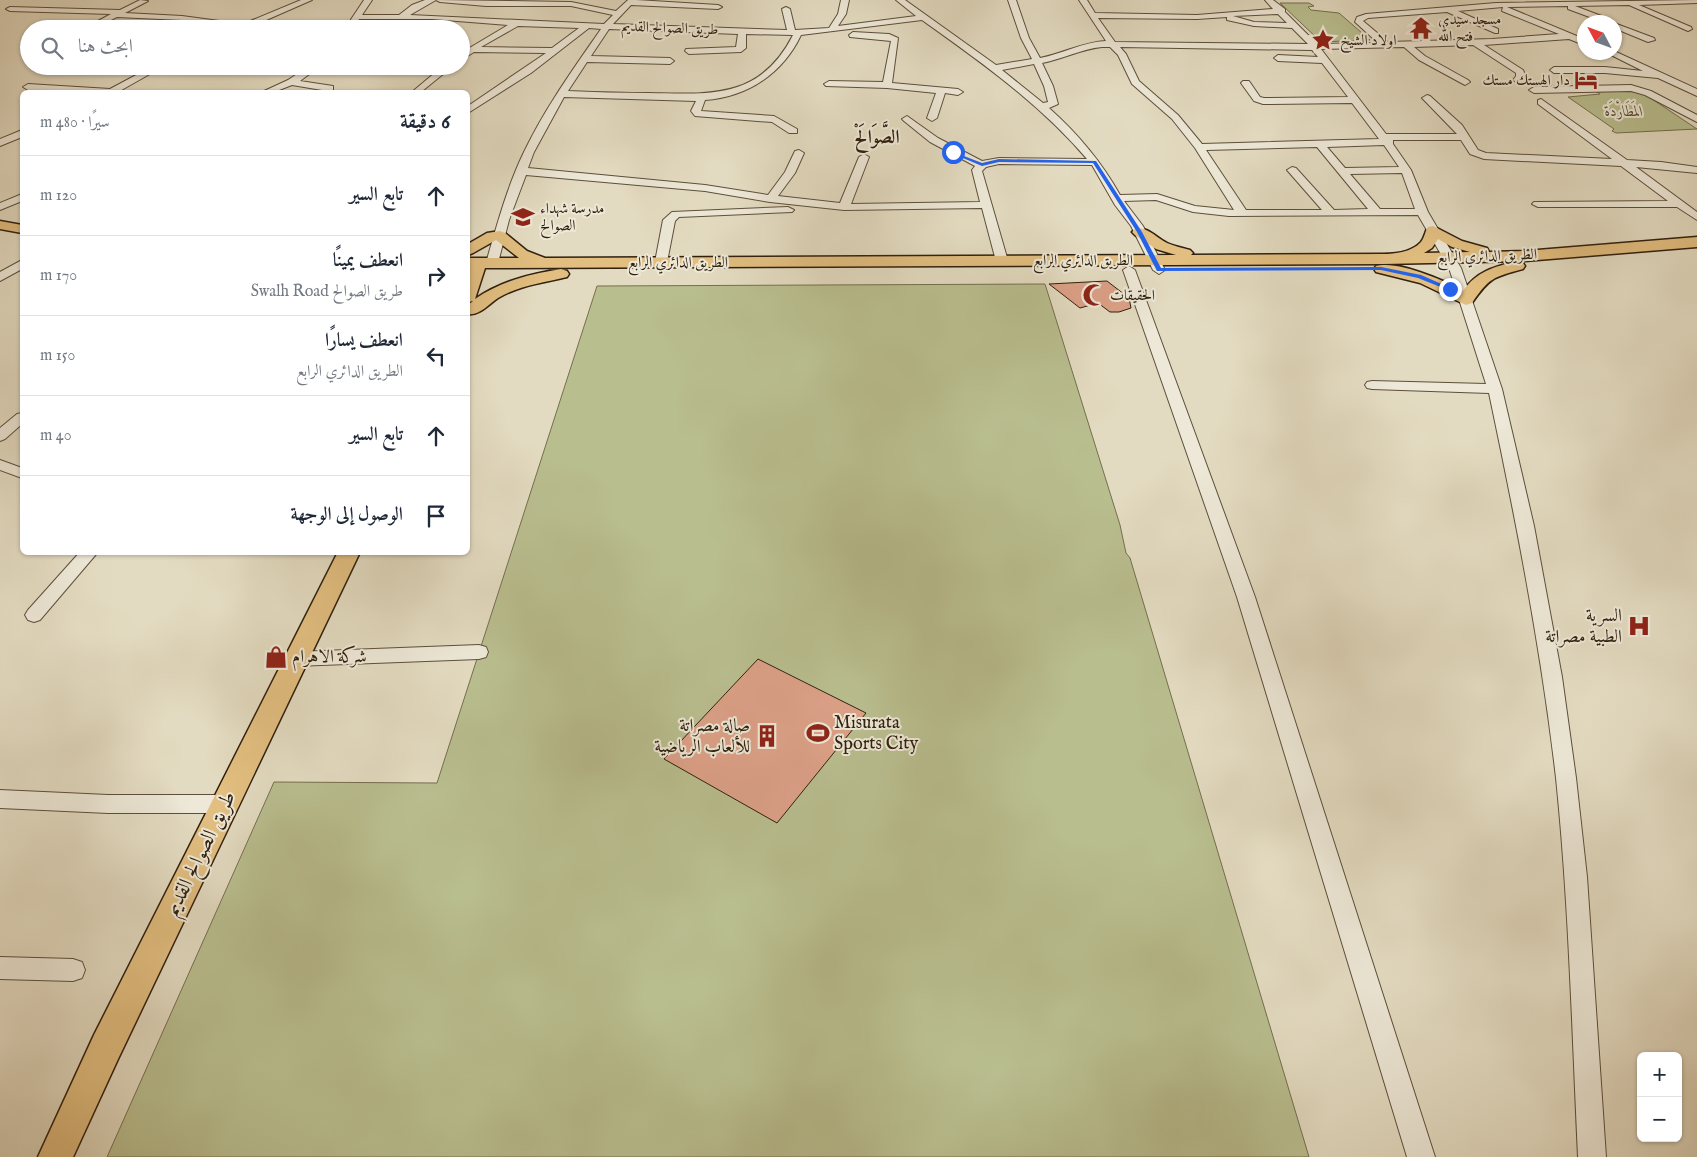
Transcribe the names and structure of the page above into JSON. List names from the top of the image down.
{
  "streets": {
    "main road": ["طريق الصوالح القديم", "الطريق الدائري الرابع"]
  },
  "crossings": [
    ["طريق الصوالح القديم", "الطريق الدائري الرابع"]
  ],
  "districts": ["الصَّوَالَحْ"],
  "parks": ["المَطَارْدَة"],
  "places": {
    "temple": ["مسجد سيدي فتح الله"],
    "place": ["اولاد الشيخ"],
    "hotel": ["دار الهستك مستك"],
    "school or university": ["مدرسة شهداء الصوالح"],
    "mosque": ["الحقيقات"],
    "hospital": ["السرية الطبية مصراتة"],
    "shop": ["شركة الاهرام"],
    "sports": ["Misurata Sports City"],
    "building": ["صالة مصراتة للألعاب الرياضية"]
  },
  "north": "top left",
  "page": {
    "search": "ابحث هنا",
    "heading": ["6 دقيقة", "سيرًا · 480 m"],
    "list": [
      ["تابع السير", "120 m"],
      ["انعطف يمينًا", "طريق الصوالح Swalh Road", "170 m"],
      ["انعطف يسارًا", "الطريق الدائري الرابع", "150 m"],
      ["تابع السير", "40 m"],
      "الوصول إلى الوجهة"
    ],
    "map_buttons": ["+", "−"]
  }
}
